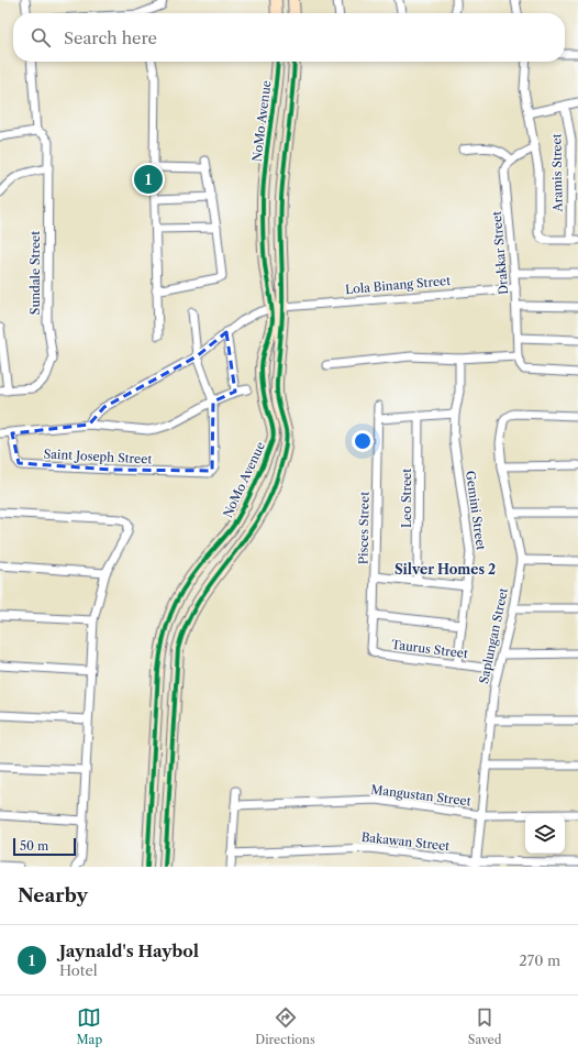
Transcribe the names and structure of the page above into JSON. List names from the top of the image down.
{
  "streets": {
    "main road": ["NoMo Avenue"],
    "street": [
      "Aramis Street",
      "Drakkar Street",
      "Sundale Street",
      "Lola Binang Street",
      "Saint Joseph Street",
      "Leo Street",
      "Gemini Street",
      "Pisces Street",
      "Saplungan Street",
      "Taurus Street",
      "Mangustan Street",
      "Bakawan Street"
    ]
  },
  "crossings": [
    ["NoMo Avenue", "Lola Binang Street"],
    ["Drakkar Street", "Lola Binang Street"],
    ["Gemini Street", "Taurus Street"],
    ["Pisces Street", "Taurus Street"],
    ["Saplungan Street", "Mangustan Street"],
    ["Saplungan Street", "Bakawan Street"]
  ],
  "districts": ["Silver Homes 2"],
  "scale_bar": "50 m",
  "page": {
    "search": "Search here",
    "pins": "1",
    "scale": "50 m",
    "heading": "Nearby",
    "list": [
      {
        "mark": "1",
        "name": "Jaynald's Haybol",
        "note": "Hotel",
        "value": "270 m"
      }
    ],
    "nav": ["Map", "Directions", "Saved"]
  }
}
